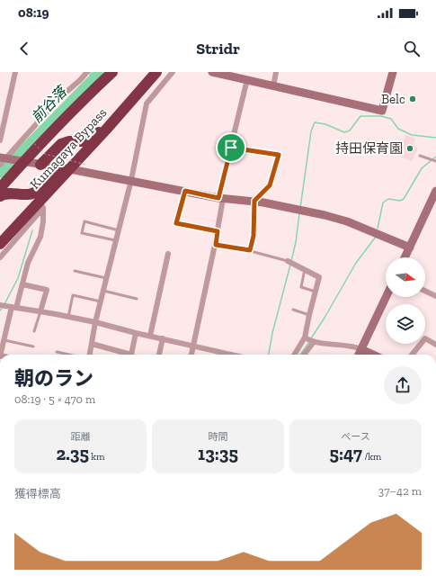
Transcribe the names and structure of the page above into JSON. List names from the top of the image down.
{
  "streets": {
    "highway": ["Kumagaya Bypass"]
  },
  "water": ["前谷落"],
  "places": ["Belc", "持田保育園"],
  "north": "right",
  "page": {
    "status": "08:19",
    "header": "Stridr",
    "heading": ["朝のラン", "08:19 · 5 × 470 m"],
    "stats": [
      ["距離", "2.35 km"],
      ["時間", "13:35"],
      ["ペース", "5:47 /km"]
    ],
    "chart": ["獲得標高", "37–42 m"]
  }
}
